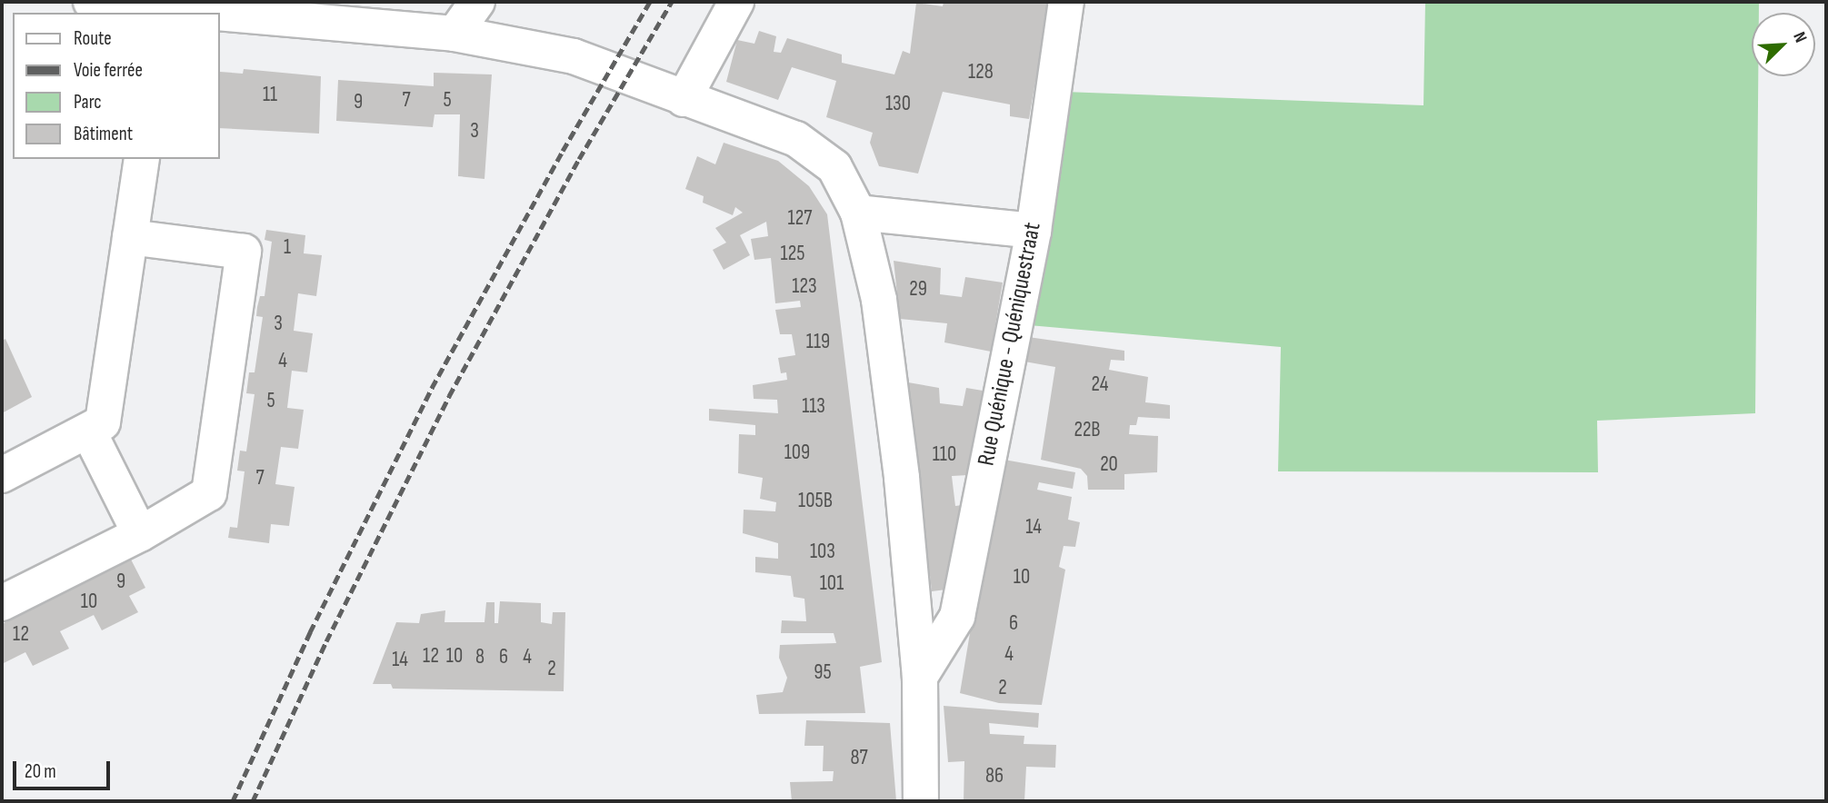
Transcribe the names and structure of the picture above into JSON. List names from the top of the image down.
{
  "streets": {
    "street": ["Rue Quénique - Quéniquestraat"]
  },
  "house_numbers": [
    "128",
    "11",
    "7",
    "5",
    "9",
    "130",
    "3",
    "127",
    "1",
    "125",
    "123",
    "29",
    "3",
    "119",
    "4",
    "24",
    "5",
    "113",
    "22B",
    "109",
    "110",
    "20",
    "7",
    "105B",
    "14",
    "103",
    "10",
    "9",
    "101",
    "10",
    "6",
    "12",
    "4",
    "12",
    "10",
    "8",
    "6",
    "4",
    "14",
    "2",
    "95",
    "2",
    "87",
    "86"
  ],
  "legend": [
    "Route",
    "Voie ferrée",
    "Parc",
    "Bâtiment"
  ],
  "scale_bar": "20 m",
  "north": "top right"
}
